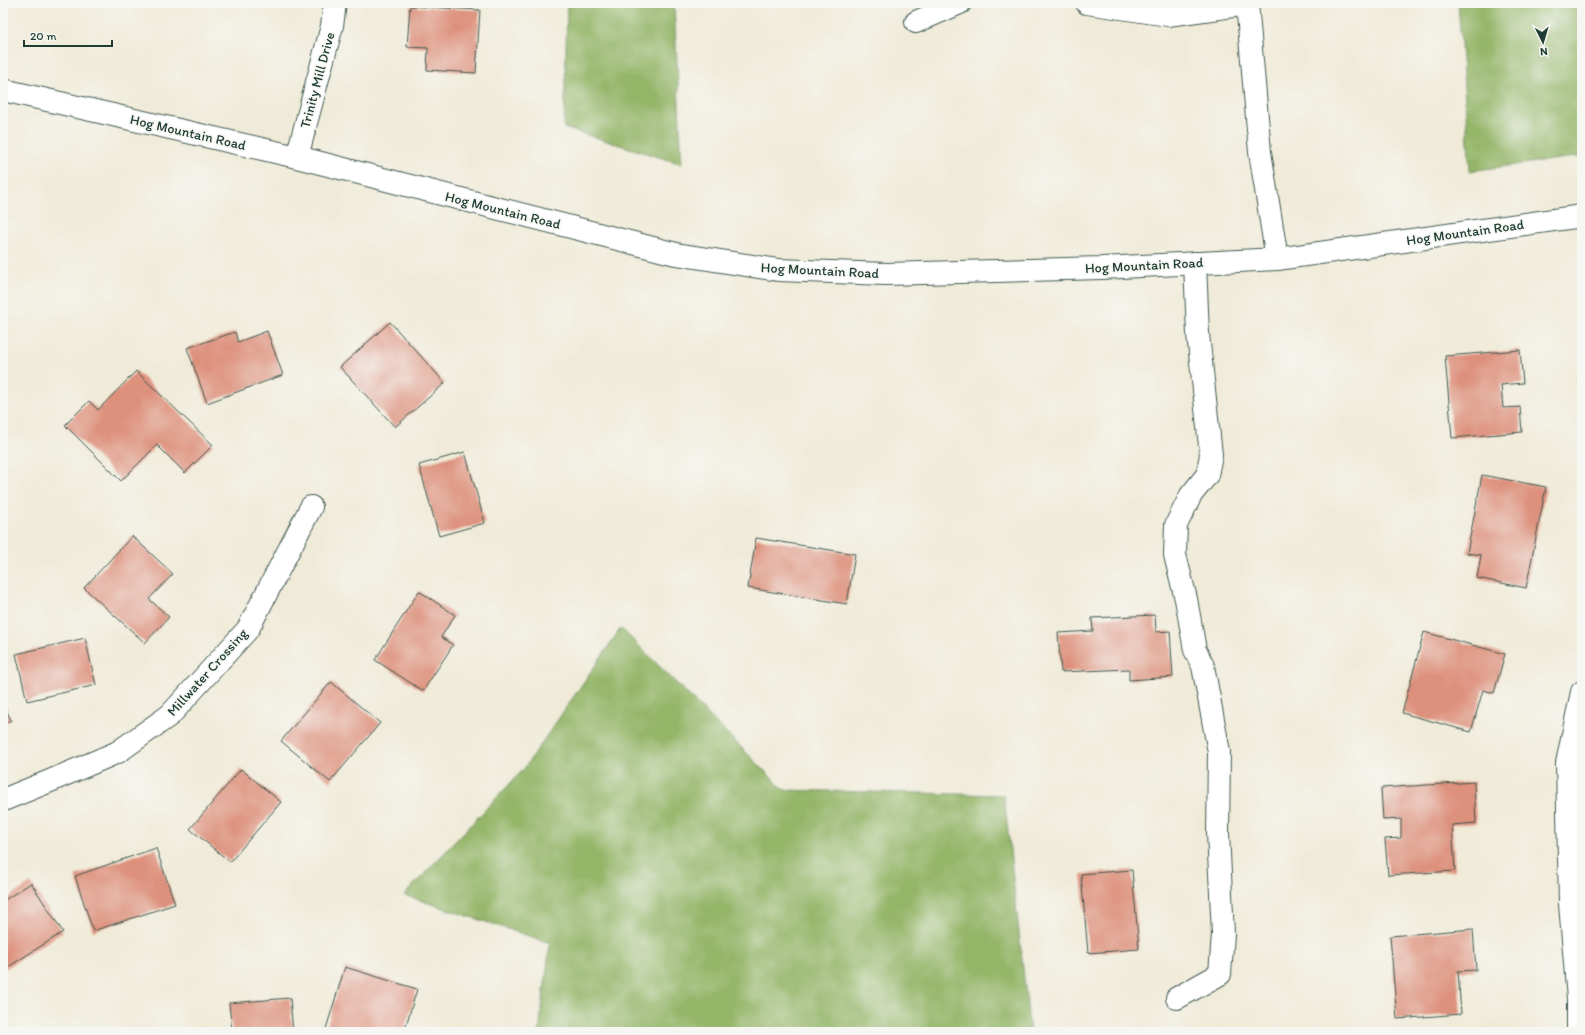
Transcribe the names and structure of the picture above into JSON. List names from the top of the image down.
{
  "streets": {
    "street": ["Trinity Mill Drive", "Hog Mountain Road", "Millwater Crossing"]
  },
  "crossings": [
    ["Trinity Mill Drive", "Hog Mountain Road"]
  ],
  "scale_bar": "20 m",
  "north": "bottom"
}
